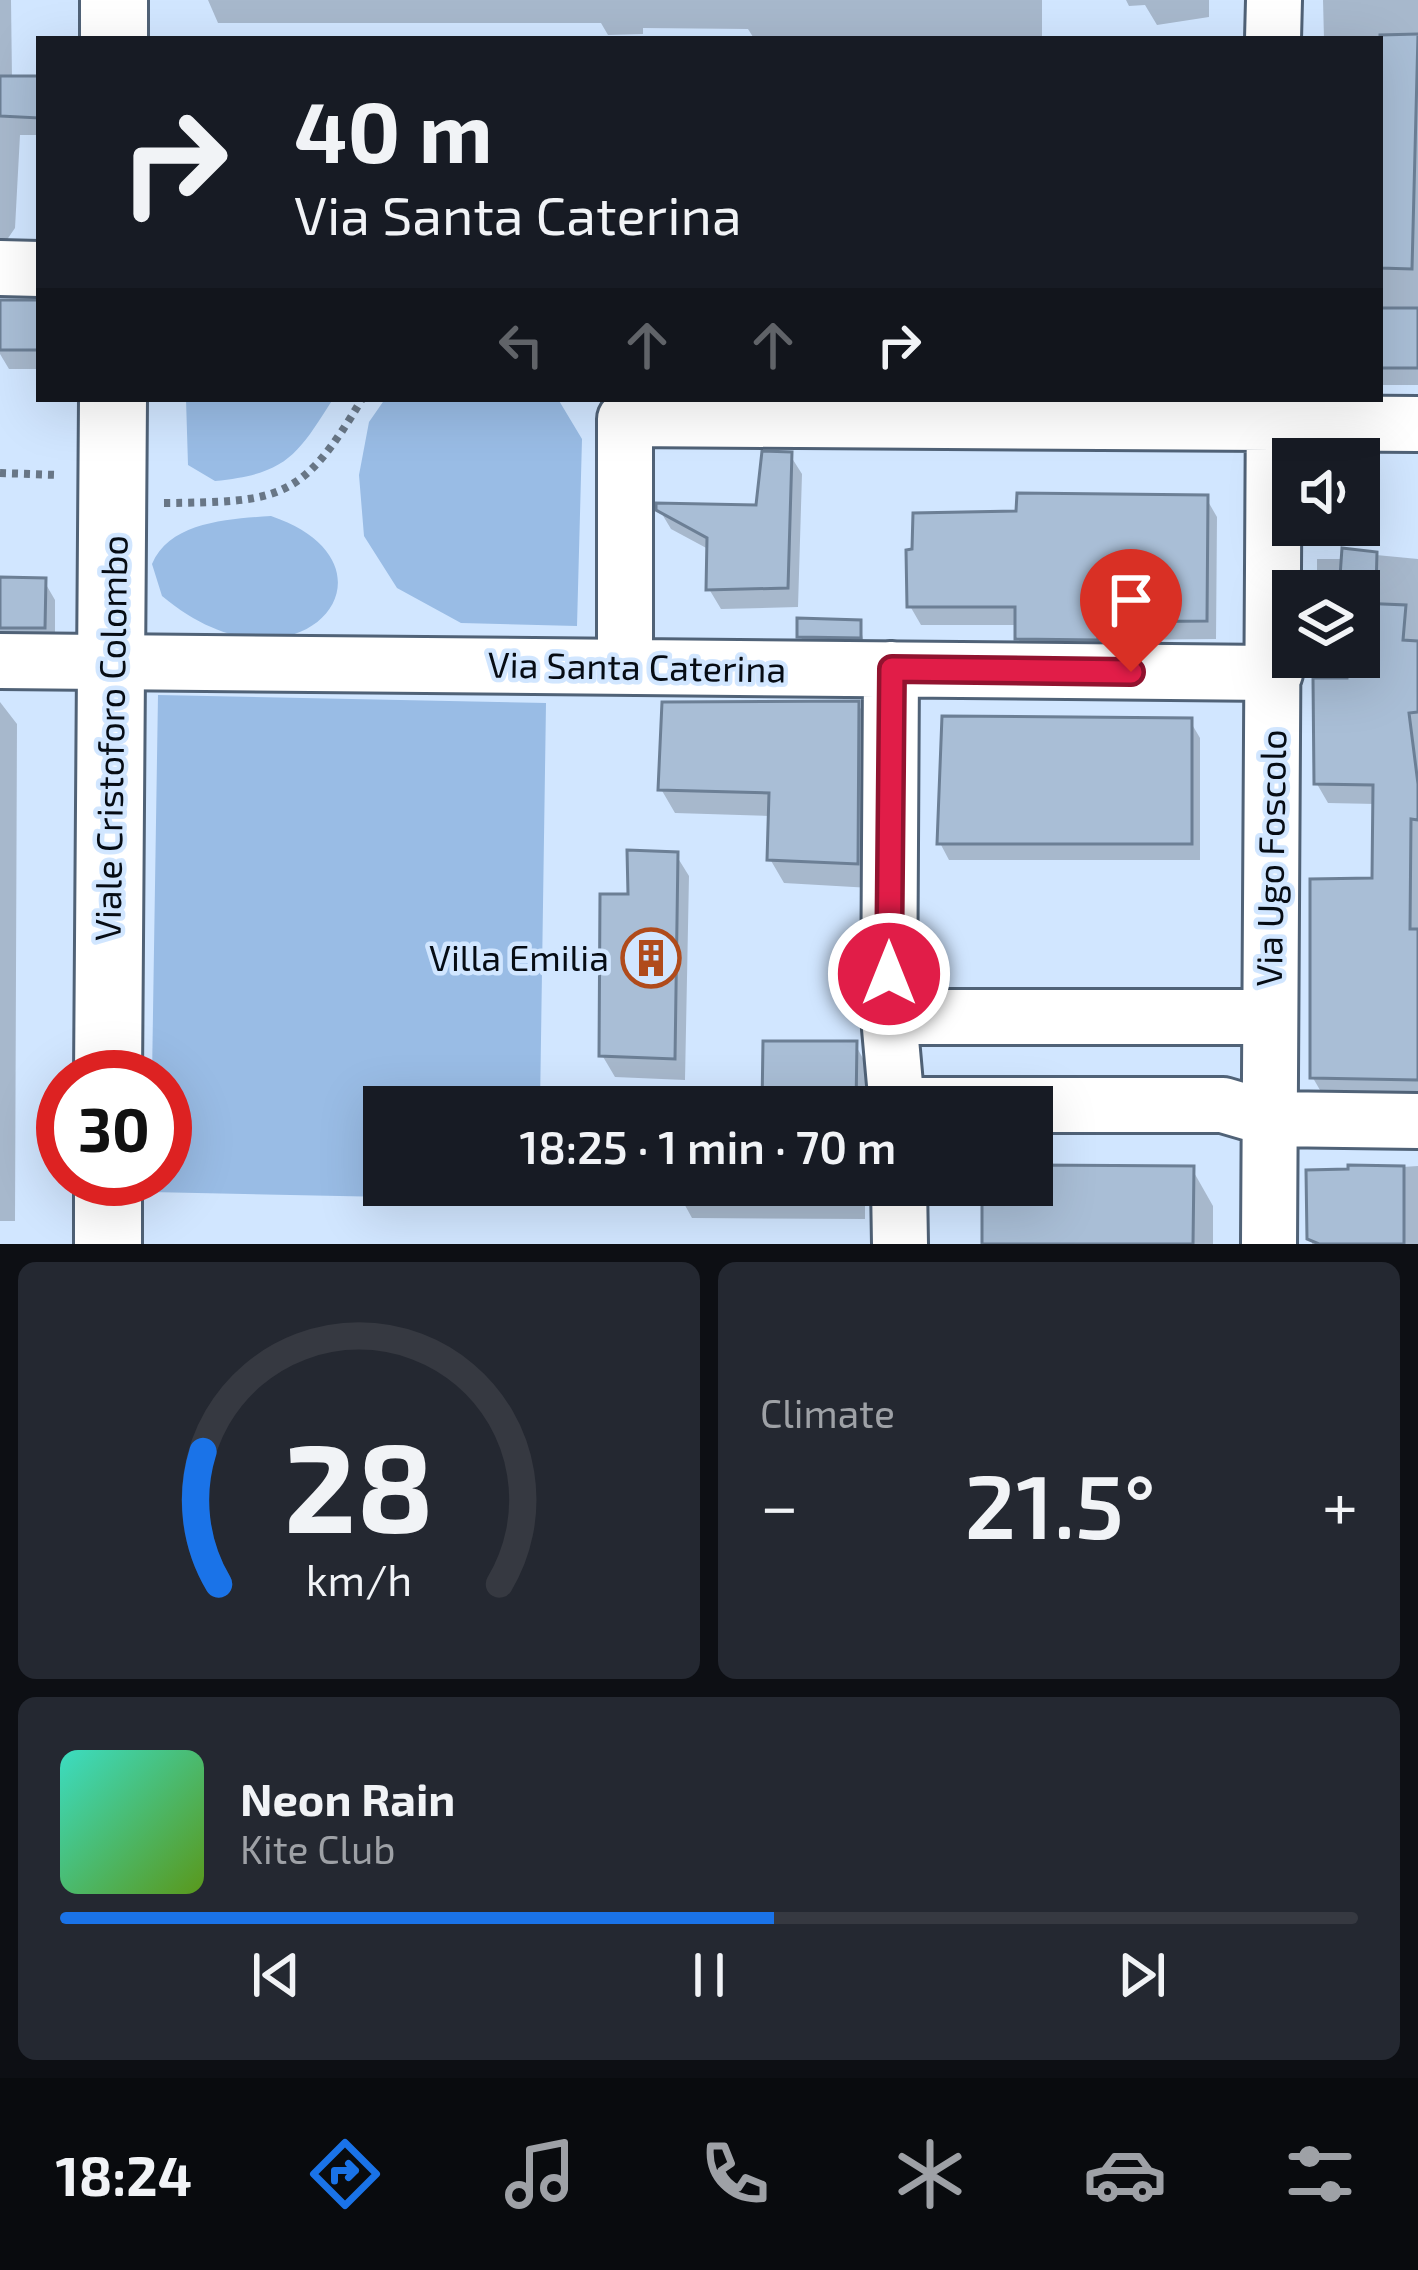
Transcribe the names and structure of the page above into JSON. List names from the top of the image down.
{
  "streets": {
    "street": ["Via Santa Caterina", "Viale Cristoforo Colombo", "Via Ugo Foscolo"]
  },
  "crossings": [
    ["Via Santa Caterina", "Viale Cristoforo Colombo"]
  ],
  "places": {
    "building": ["Villa Emilia"]
  },
  "page": {
    "turn": ["40 m", "Via Santa Caterina"],
    "limit": "30",
    "trip": "18:25 · 1 min · 70 m",
    "tile": "Climate",
    "heat": ["−", "21.5°", "+"],
    "song": ["Neon Rain", "Kite Club"],
    "tabs": "18:24",
    "gauge": ["28", "km/h"]
  }
}
